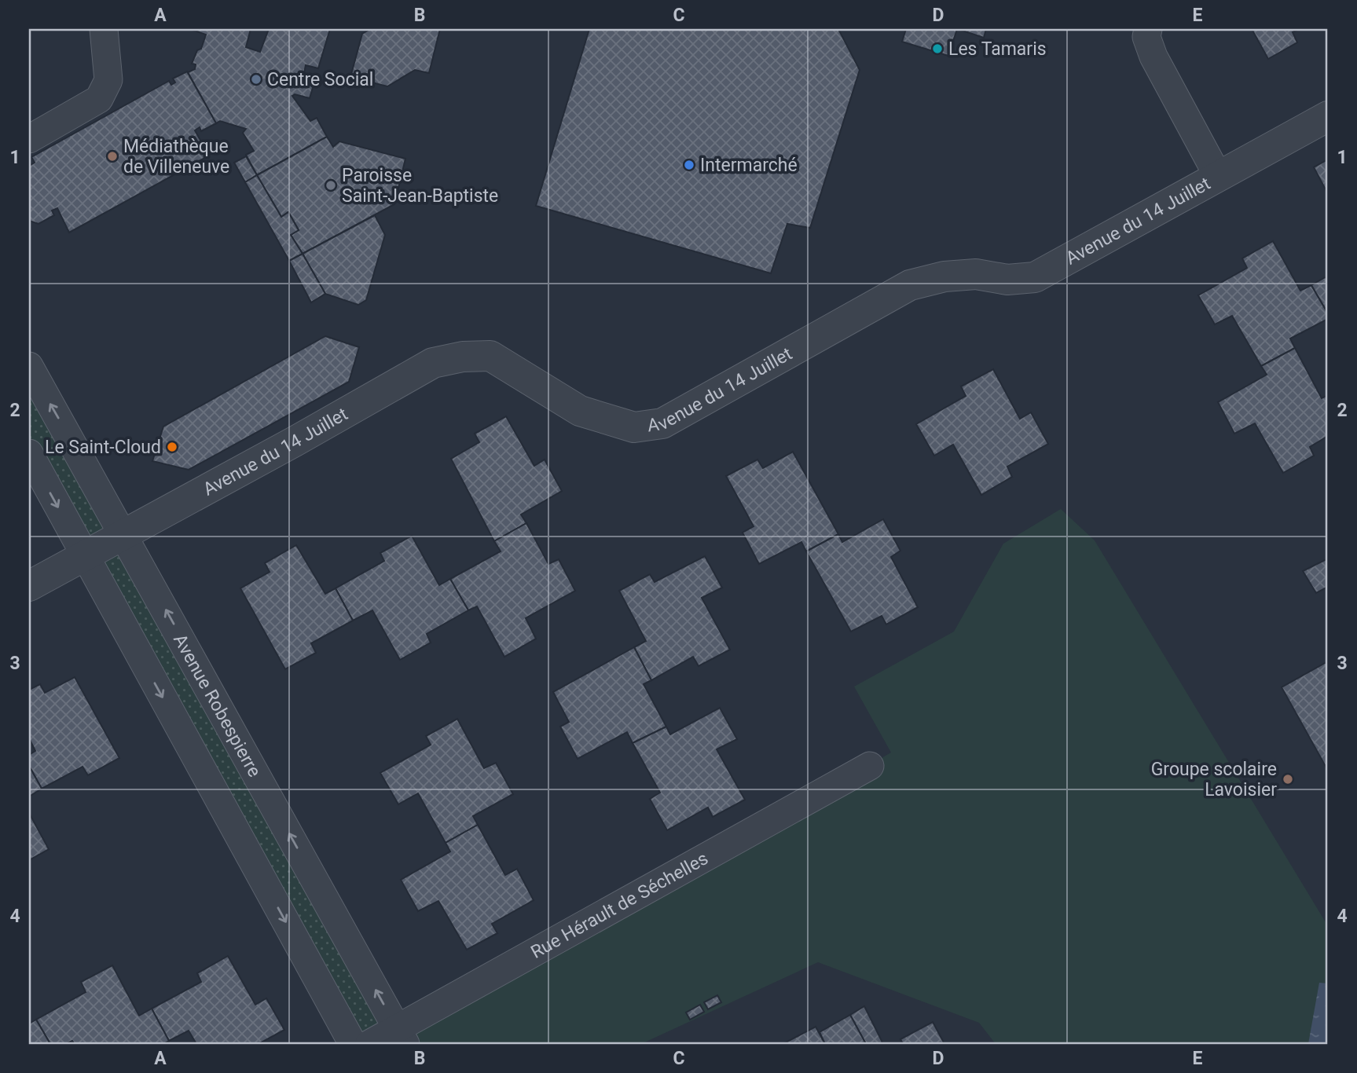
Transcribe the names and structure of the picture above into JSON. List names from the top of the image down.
{
  "streets": {
    "street": ["Avenue du 14 Juillet", "Avenue Robespierre", "Rue Hérault de Séchelles"]
  },
  "crossings": [
    ["Avenue du 14 Juillet", "Avenue Robespierre"],
    ["Avenue Robespierre", "Rue Hérault de Séchelles"]
  ],
  "places": [
    "Les Tamaris",
    "Centre Social",
    "Médiathèque de Villeneuve",
    "Intermarché",
    "Paroisse Saint-Jean-Baptiste",
    "Le Saint-Cloud",
    "Groupe scolaire Lavoisier"
  ],
  "grid": {
    "columns": [
      "A",
      "B",
      "C",
      "D",
      "E"
    ],
    "rows": [
      "1",
      "2",
      "3",
      "4"
    ]
  }
}
